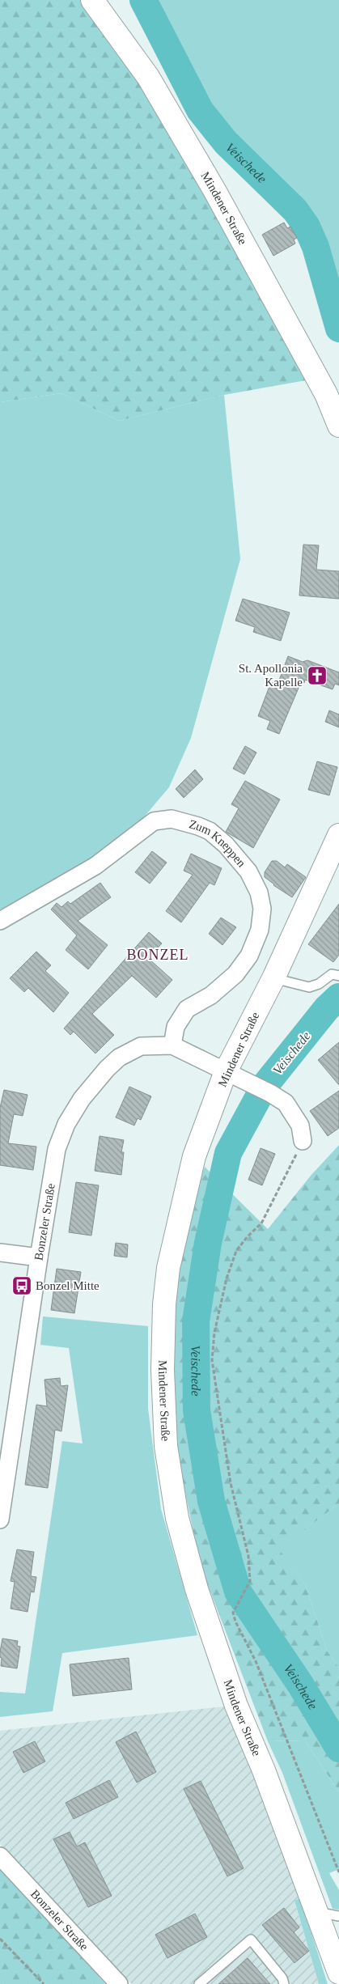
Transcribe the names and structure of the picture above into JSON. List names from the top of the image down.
{
  "streets": {
    "main road": ["Mindener Straße"],
    "street": ["Zum Kneppen", "Bonzeler Straße"]
  },
  "crossings": [
    ["Mindener Straße", "Bonzeler Straße"],
    ["Zum Kneppen", "Bonzeler Straße"]
  ],
  "districts": ["BONZEL"],
  "water": ["Veischede"],
  "places": {
    "church": ["St. Apollonia Kapelle"],
    "bus stop": ["Bonzel Mitte"]
  }
}
